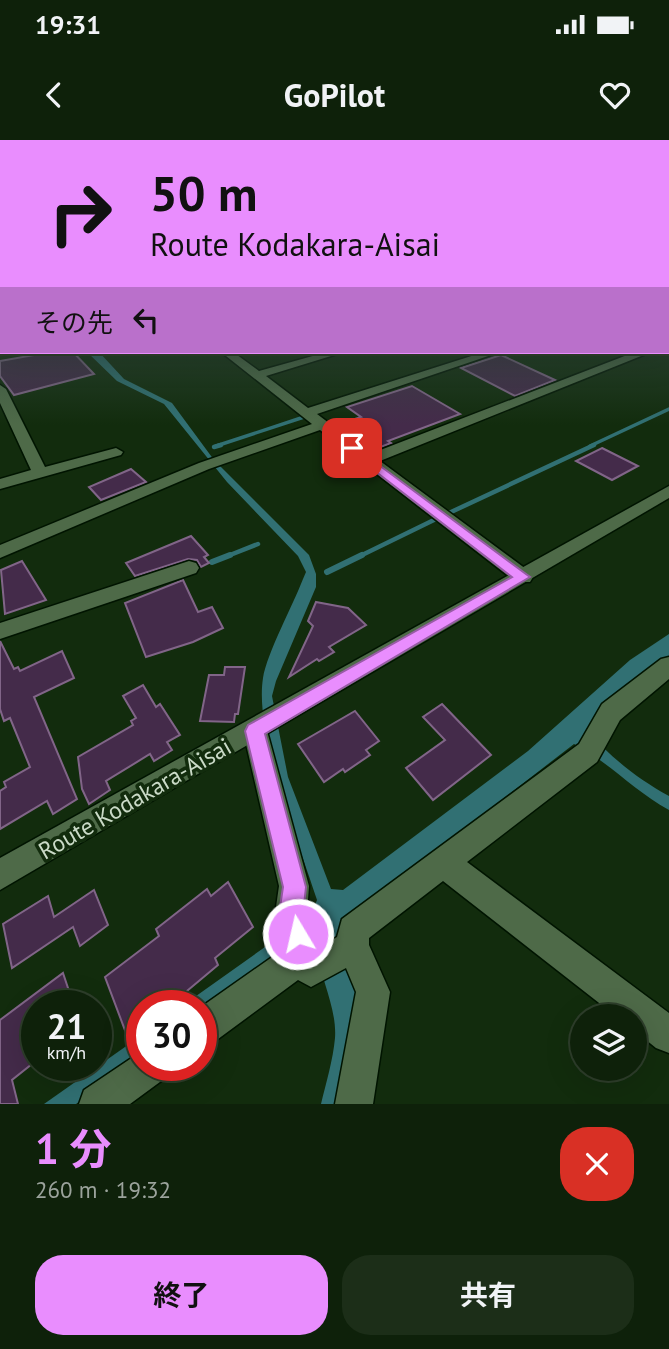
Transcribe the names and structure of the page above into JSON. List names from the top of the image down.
{
  "streets": {
    "street": ["Route Kodakara-Aisai"]
  },
  "page": {
    "status": "19:31",
    "header": "GoPilot",
    "turn": ["50 m", "Route Kodakara-Aisai"],
    "then": "その先",
    "speed": "21 km/h",
    "limit": "30",
    "heading": ["1 分", "260 m · 19:32"],
    "buttons": ["終了", "共有"]
  }
}
